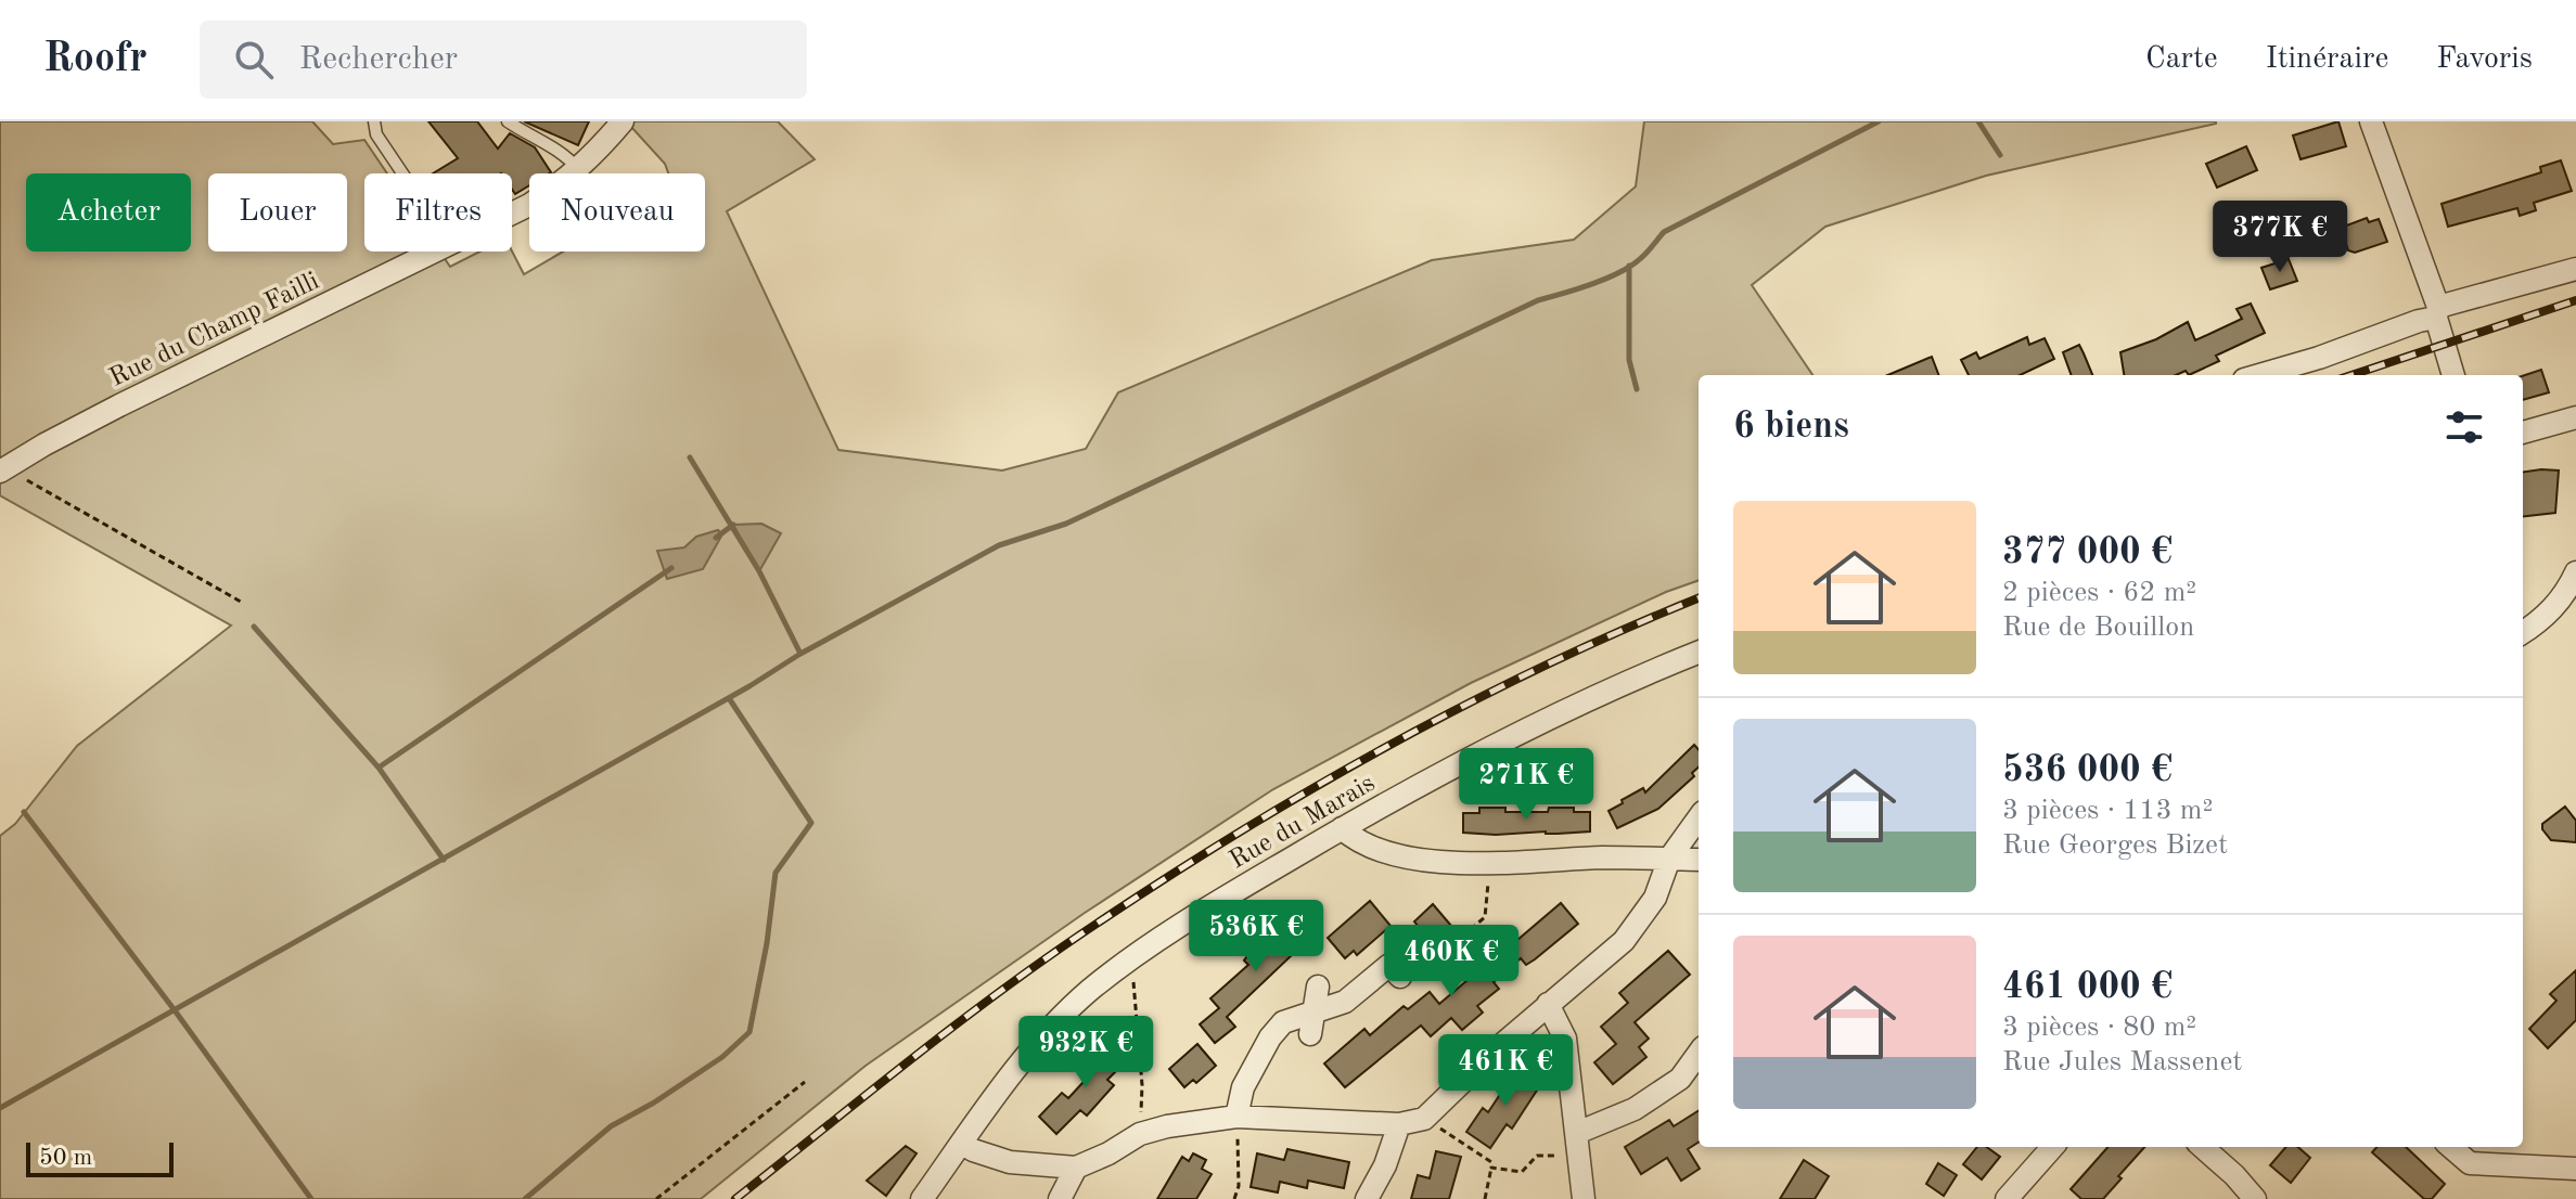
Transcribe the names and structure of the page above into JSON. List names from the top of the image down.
{
  "streets": {
    "street": ["Rue du Champ Failli", "Rue du Marais"]
  },
  "scale_bar": "50 m",
  "page": {
    "header": "Roofr",
    "search": "Rechercher",
    "nav": ["Carte", "Itinéraire", "Favoris"],
    "chip": [
      "Acheter",
      "Louer",
      "Filtres",
      "Nouveau"
    ],
    "price": [
      "377K €",
      "271K €",
      "536K €",
      "460K €",
      "932K €",
      "461K €"
    ],
    "heading": "6 biens",
    "list": [
      {
        "name": "377 000 €",
        "note": "2 pièces · 62 m² · Rue de Bouillon"
      },
      {
        "name": "536 000 €",
        "note": "3 pièces · 113 m² · Rue Georges Bizet"
      },
      {
        "name": "461 000 €",
        "note": "3 pièces · 80 m² · Rue Jules Massenet"
      }
    ],
    "scale": "50 m"
  }
}
